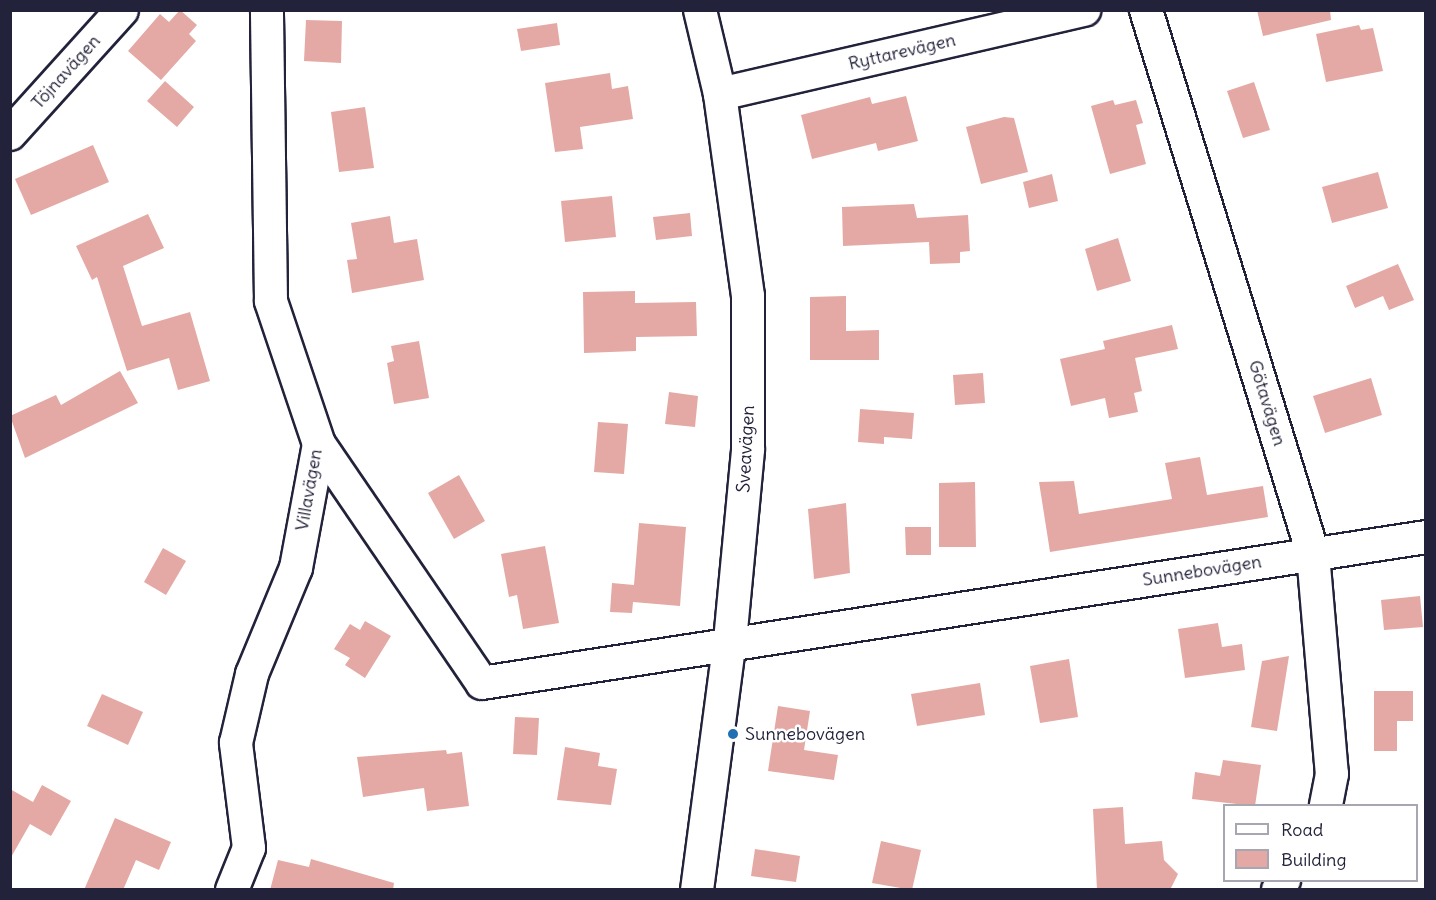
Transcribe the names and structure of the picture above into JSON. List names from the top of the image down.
{
  "streets": {
    "street": [
      "Ryttarevägen",
      "Töjnavägen",
      "Götavägen",
      "Sveavägen",
      "Villavägen",
      "Sunnebovägen"
    ]
  },
  "crossings": [
    ["Ryttarevägen", "Sveavägen"],
    ["Götavägen", "Sunnebovägen"],
    ["Sveavägen", "Sunnebovägen"],
    ["Villavägen", "Sunnebovägen"]
  ],
  "places": ["Sunnebovägen"],
  "legend": ["Road", "Building"]
}
